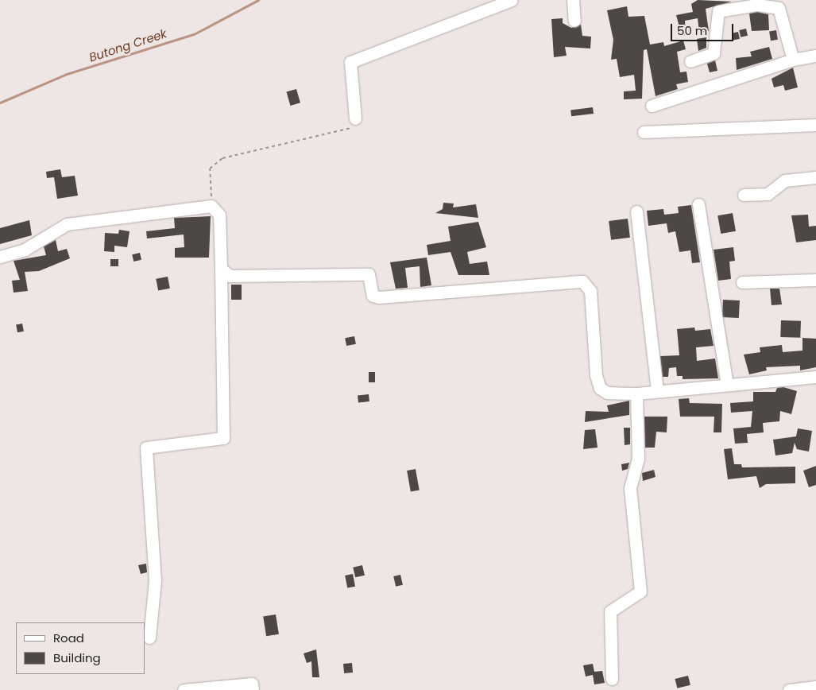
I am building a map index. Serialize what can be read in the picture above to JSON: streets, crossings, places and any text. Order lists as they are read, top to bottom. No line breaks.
{"water":["Butong Creek"],"legend":["Road","Building"],"scale_bar":"50 m"}
